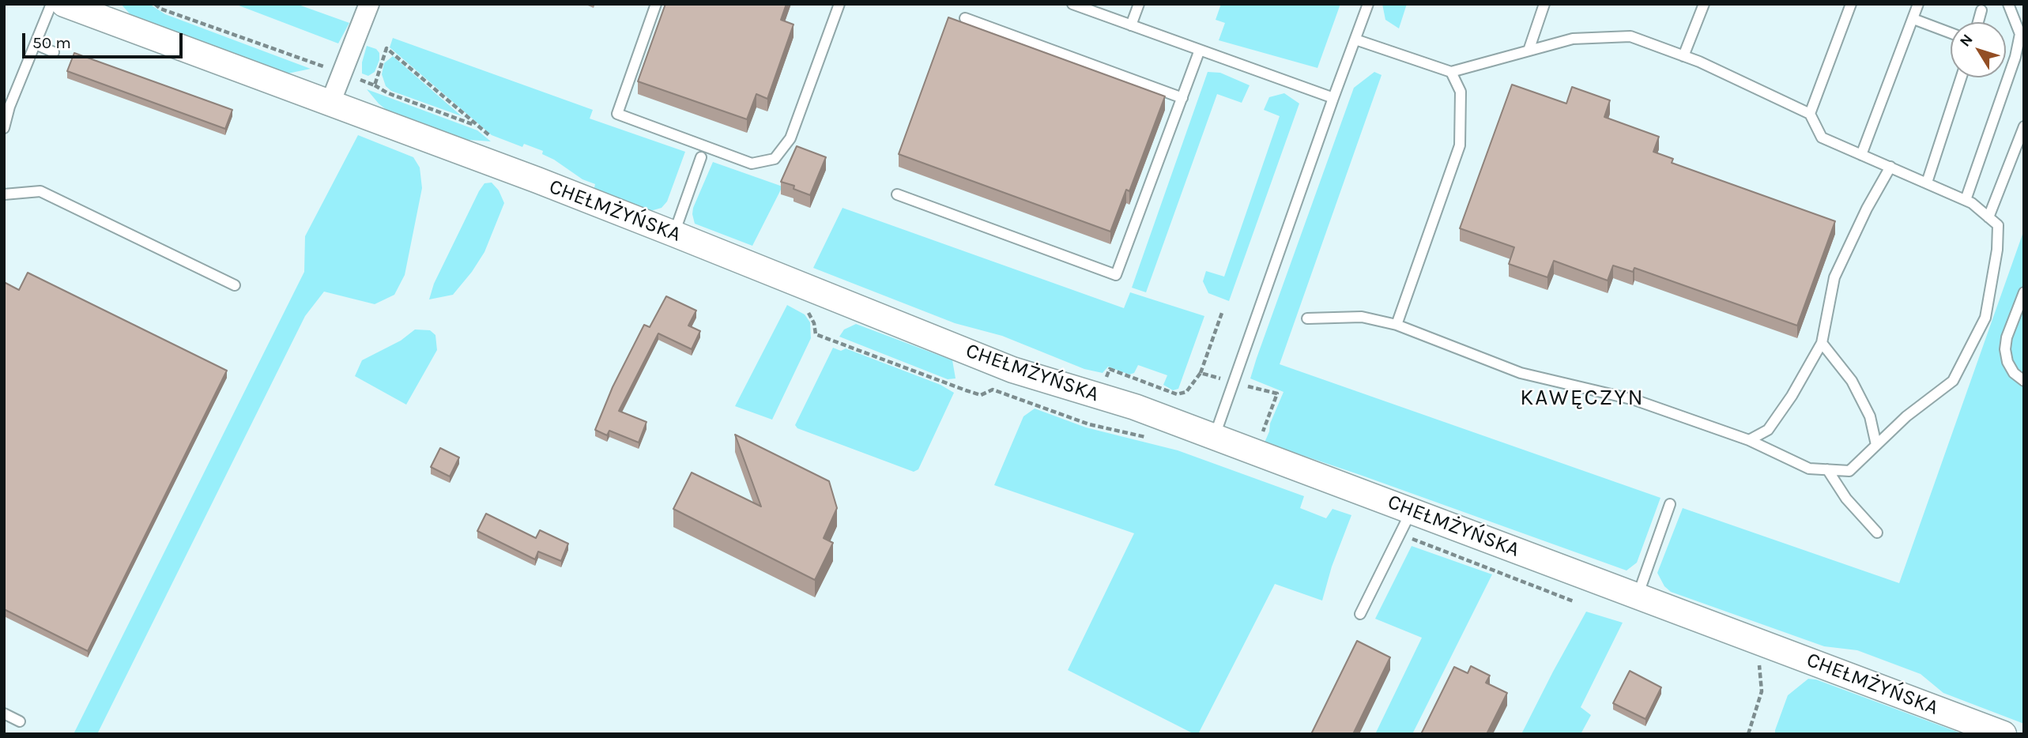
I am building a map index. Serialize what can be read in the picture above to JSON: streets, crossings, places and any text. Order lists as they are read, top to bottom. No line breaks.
{"streets":{"street":["CHEŁMŻYŃSKA"]},"districts":["KAWĘCZYN"],"scale_bar":"50 m","north":"top left"}
